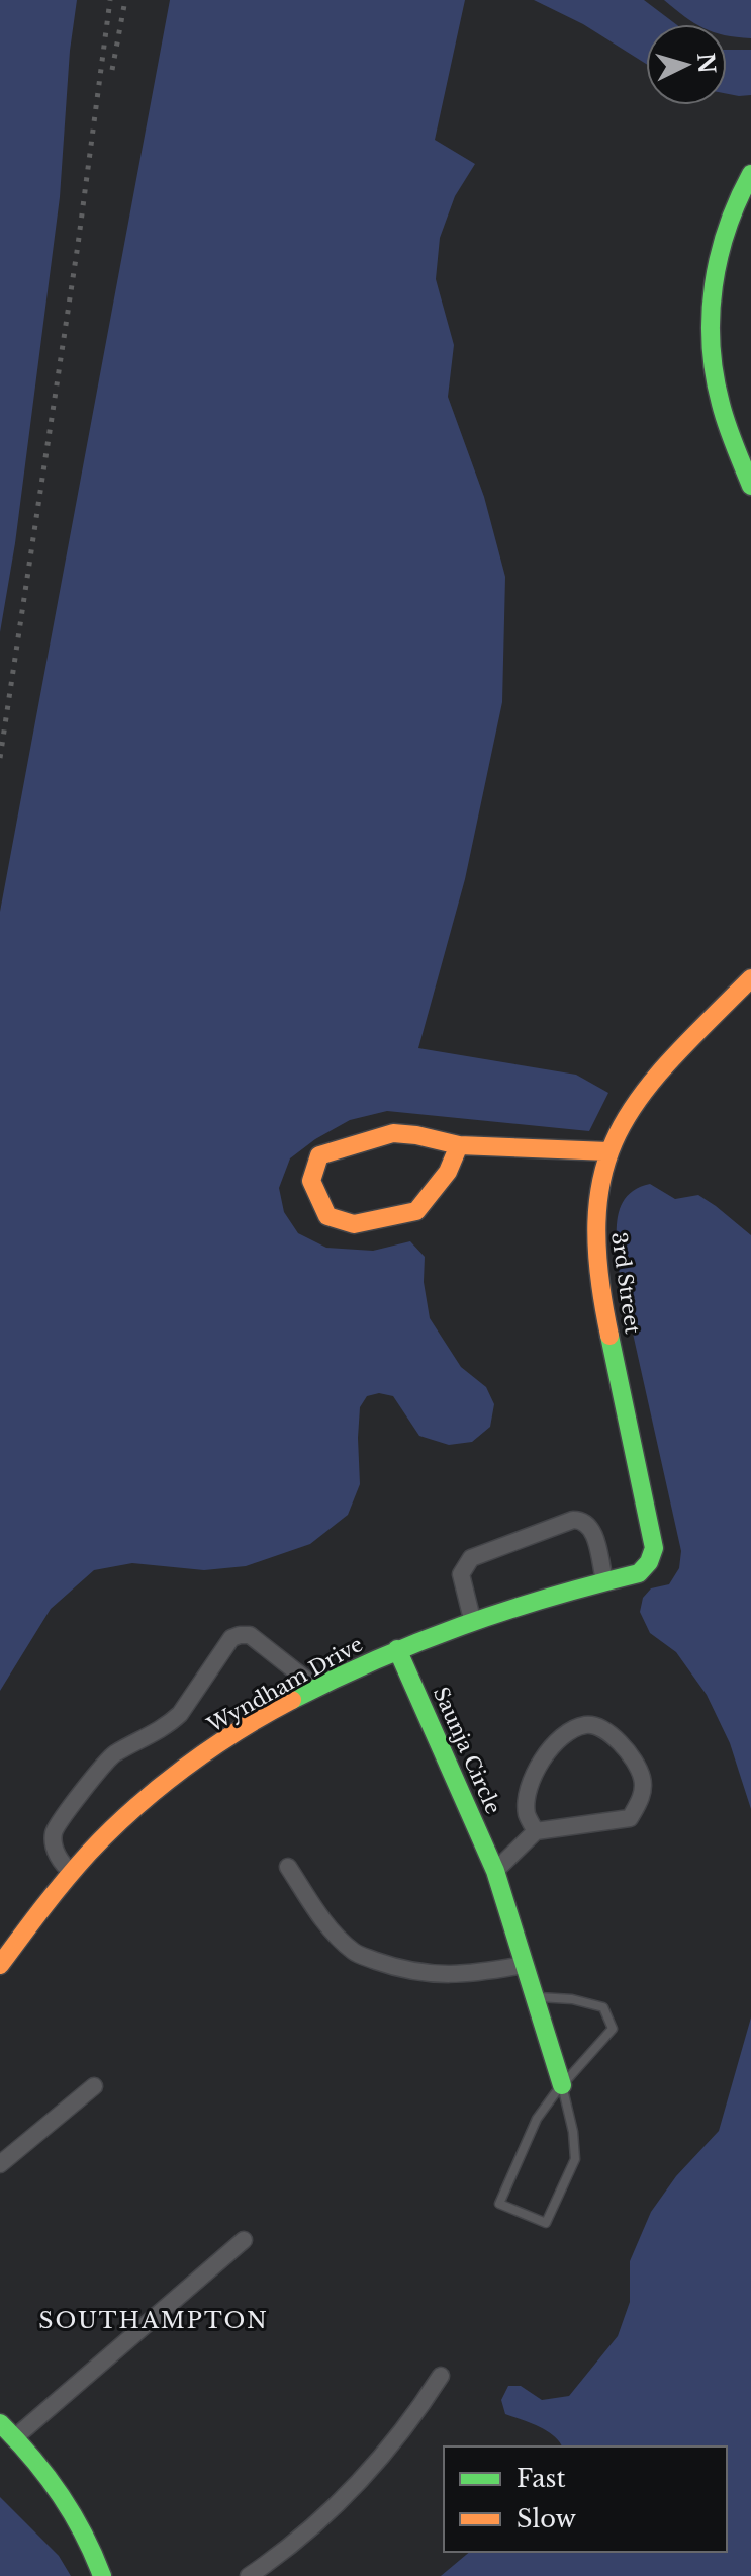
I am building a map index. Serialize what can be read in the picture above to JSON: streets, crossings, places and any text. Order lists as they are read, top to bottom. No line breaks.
{"streets":{"street":["3rd Street","Wyndham Drive","Saunja Circle"]},"crossings":[["3rd Street","Wyndham Drive"],["Wyndham Drive","Saunja Circle"]],"districts":["SOUTHAMPTON"],"legend":["Fast","Slow"],"north":"right"}
